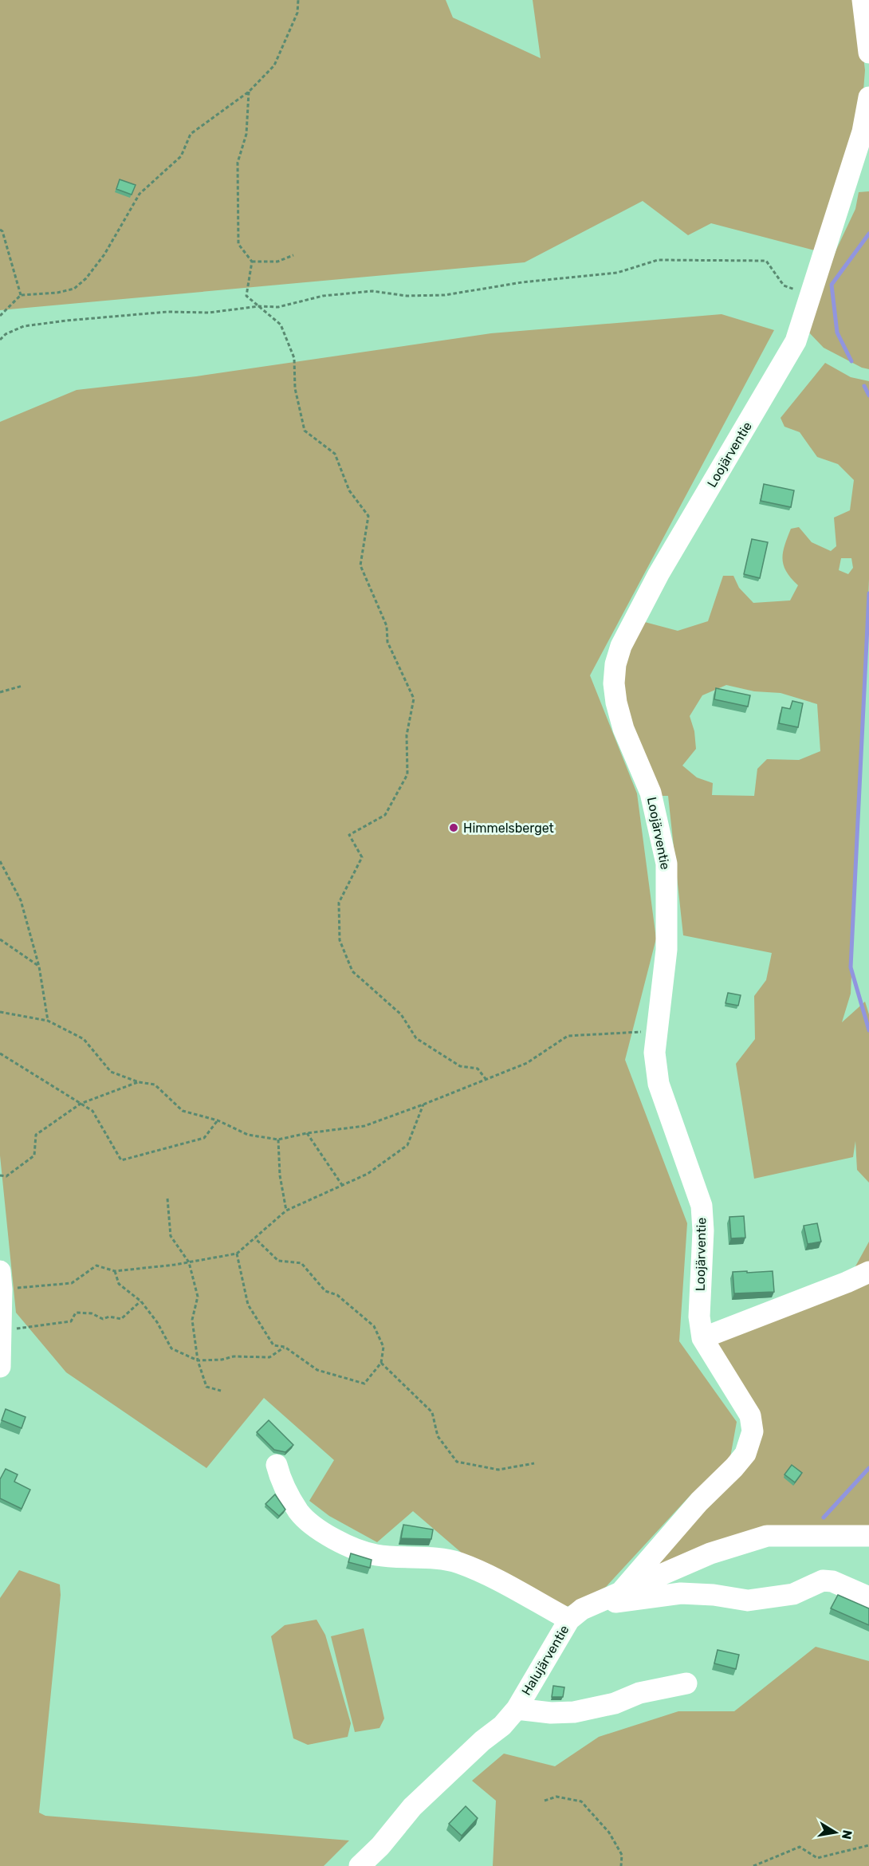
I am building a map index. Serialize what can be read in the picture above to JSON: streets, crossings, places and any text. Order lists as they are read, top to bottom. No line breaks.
{"streets":{"street":["Loojärventie","Halujärventie"]},"crossings":[["Loojärventie","Halujärventie"]],"places":["Himmelsberget"],"north":"right"}
